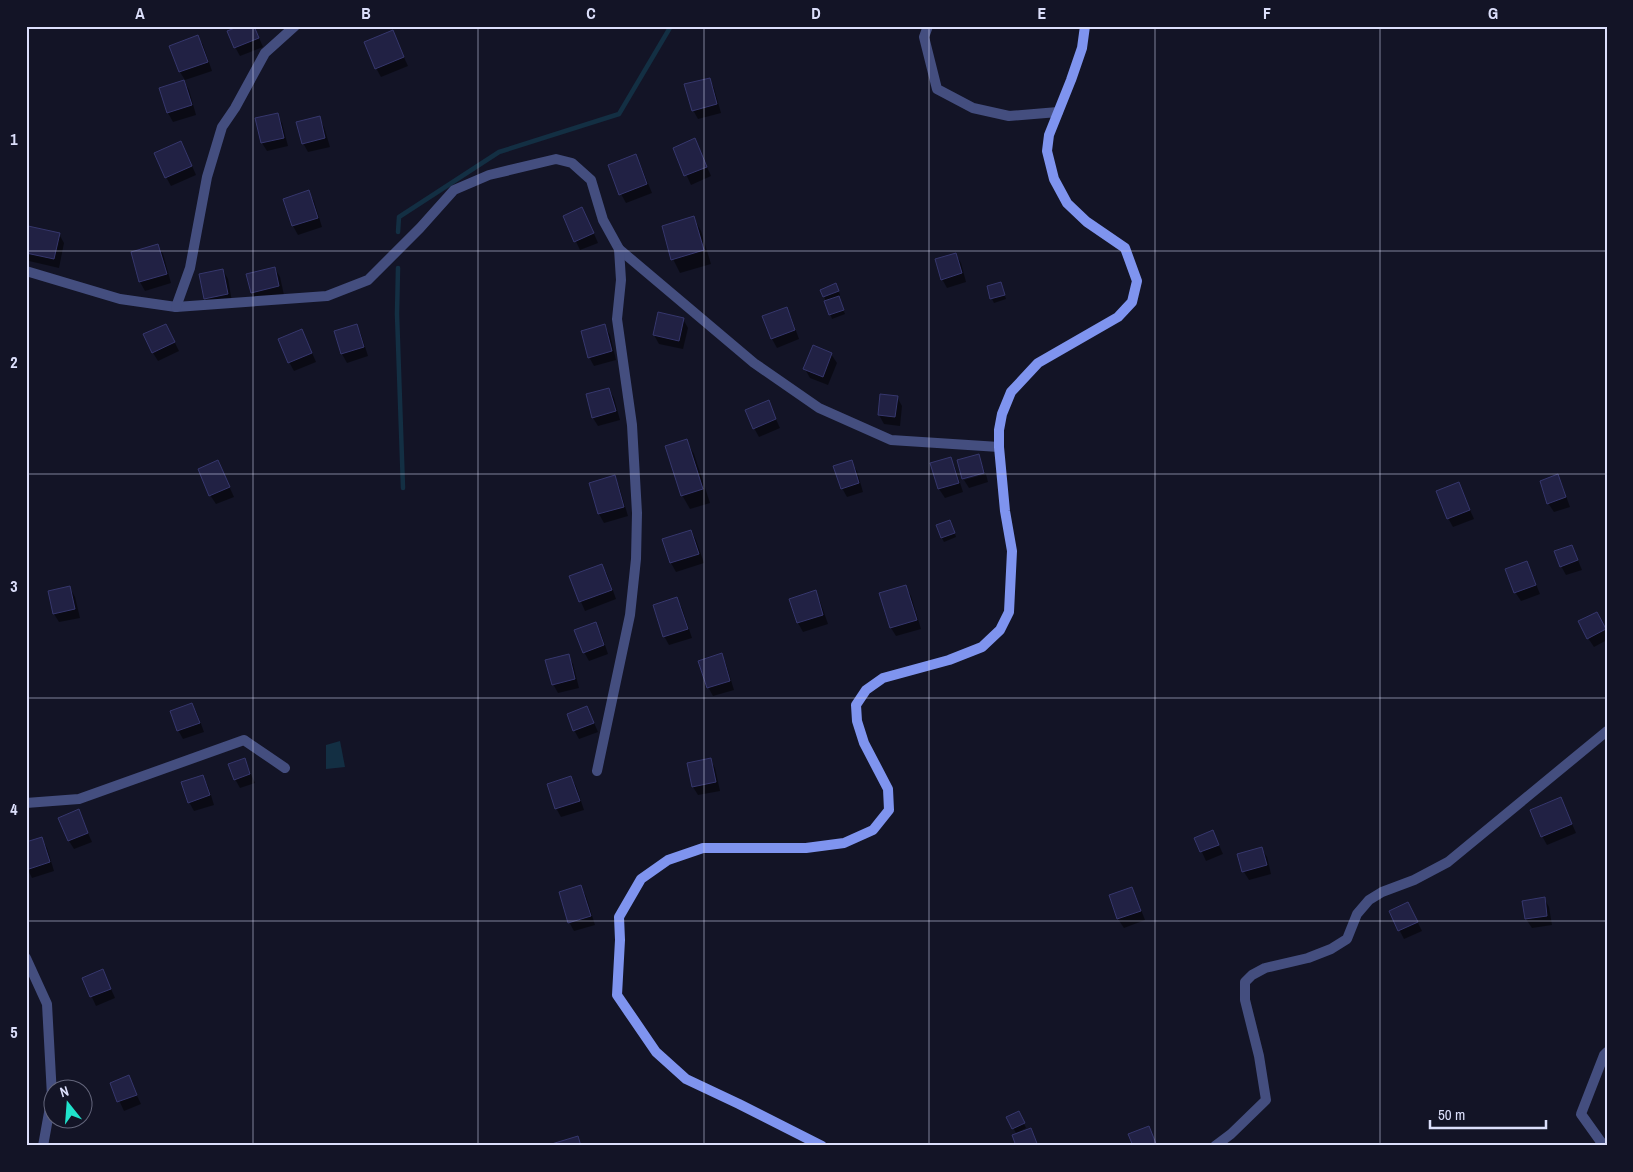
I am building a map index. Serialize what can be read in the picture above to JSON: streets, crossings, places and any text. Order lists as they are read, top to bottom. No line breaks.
{"scale_bar":"50 m","north":"top","grid":{"columns":["A","B","C","D","E","F","G"],"rows":["1","2","3","4","5"]}}
